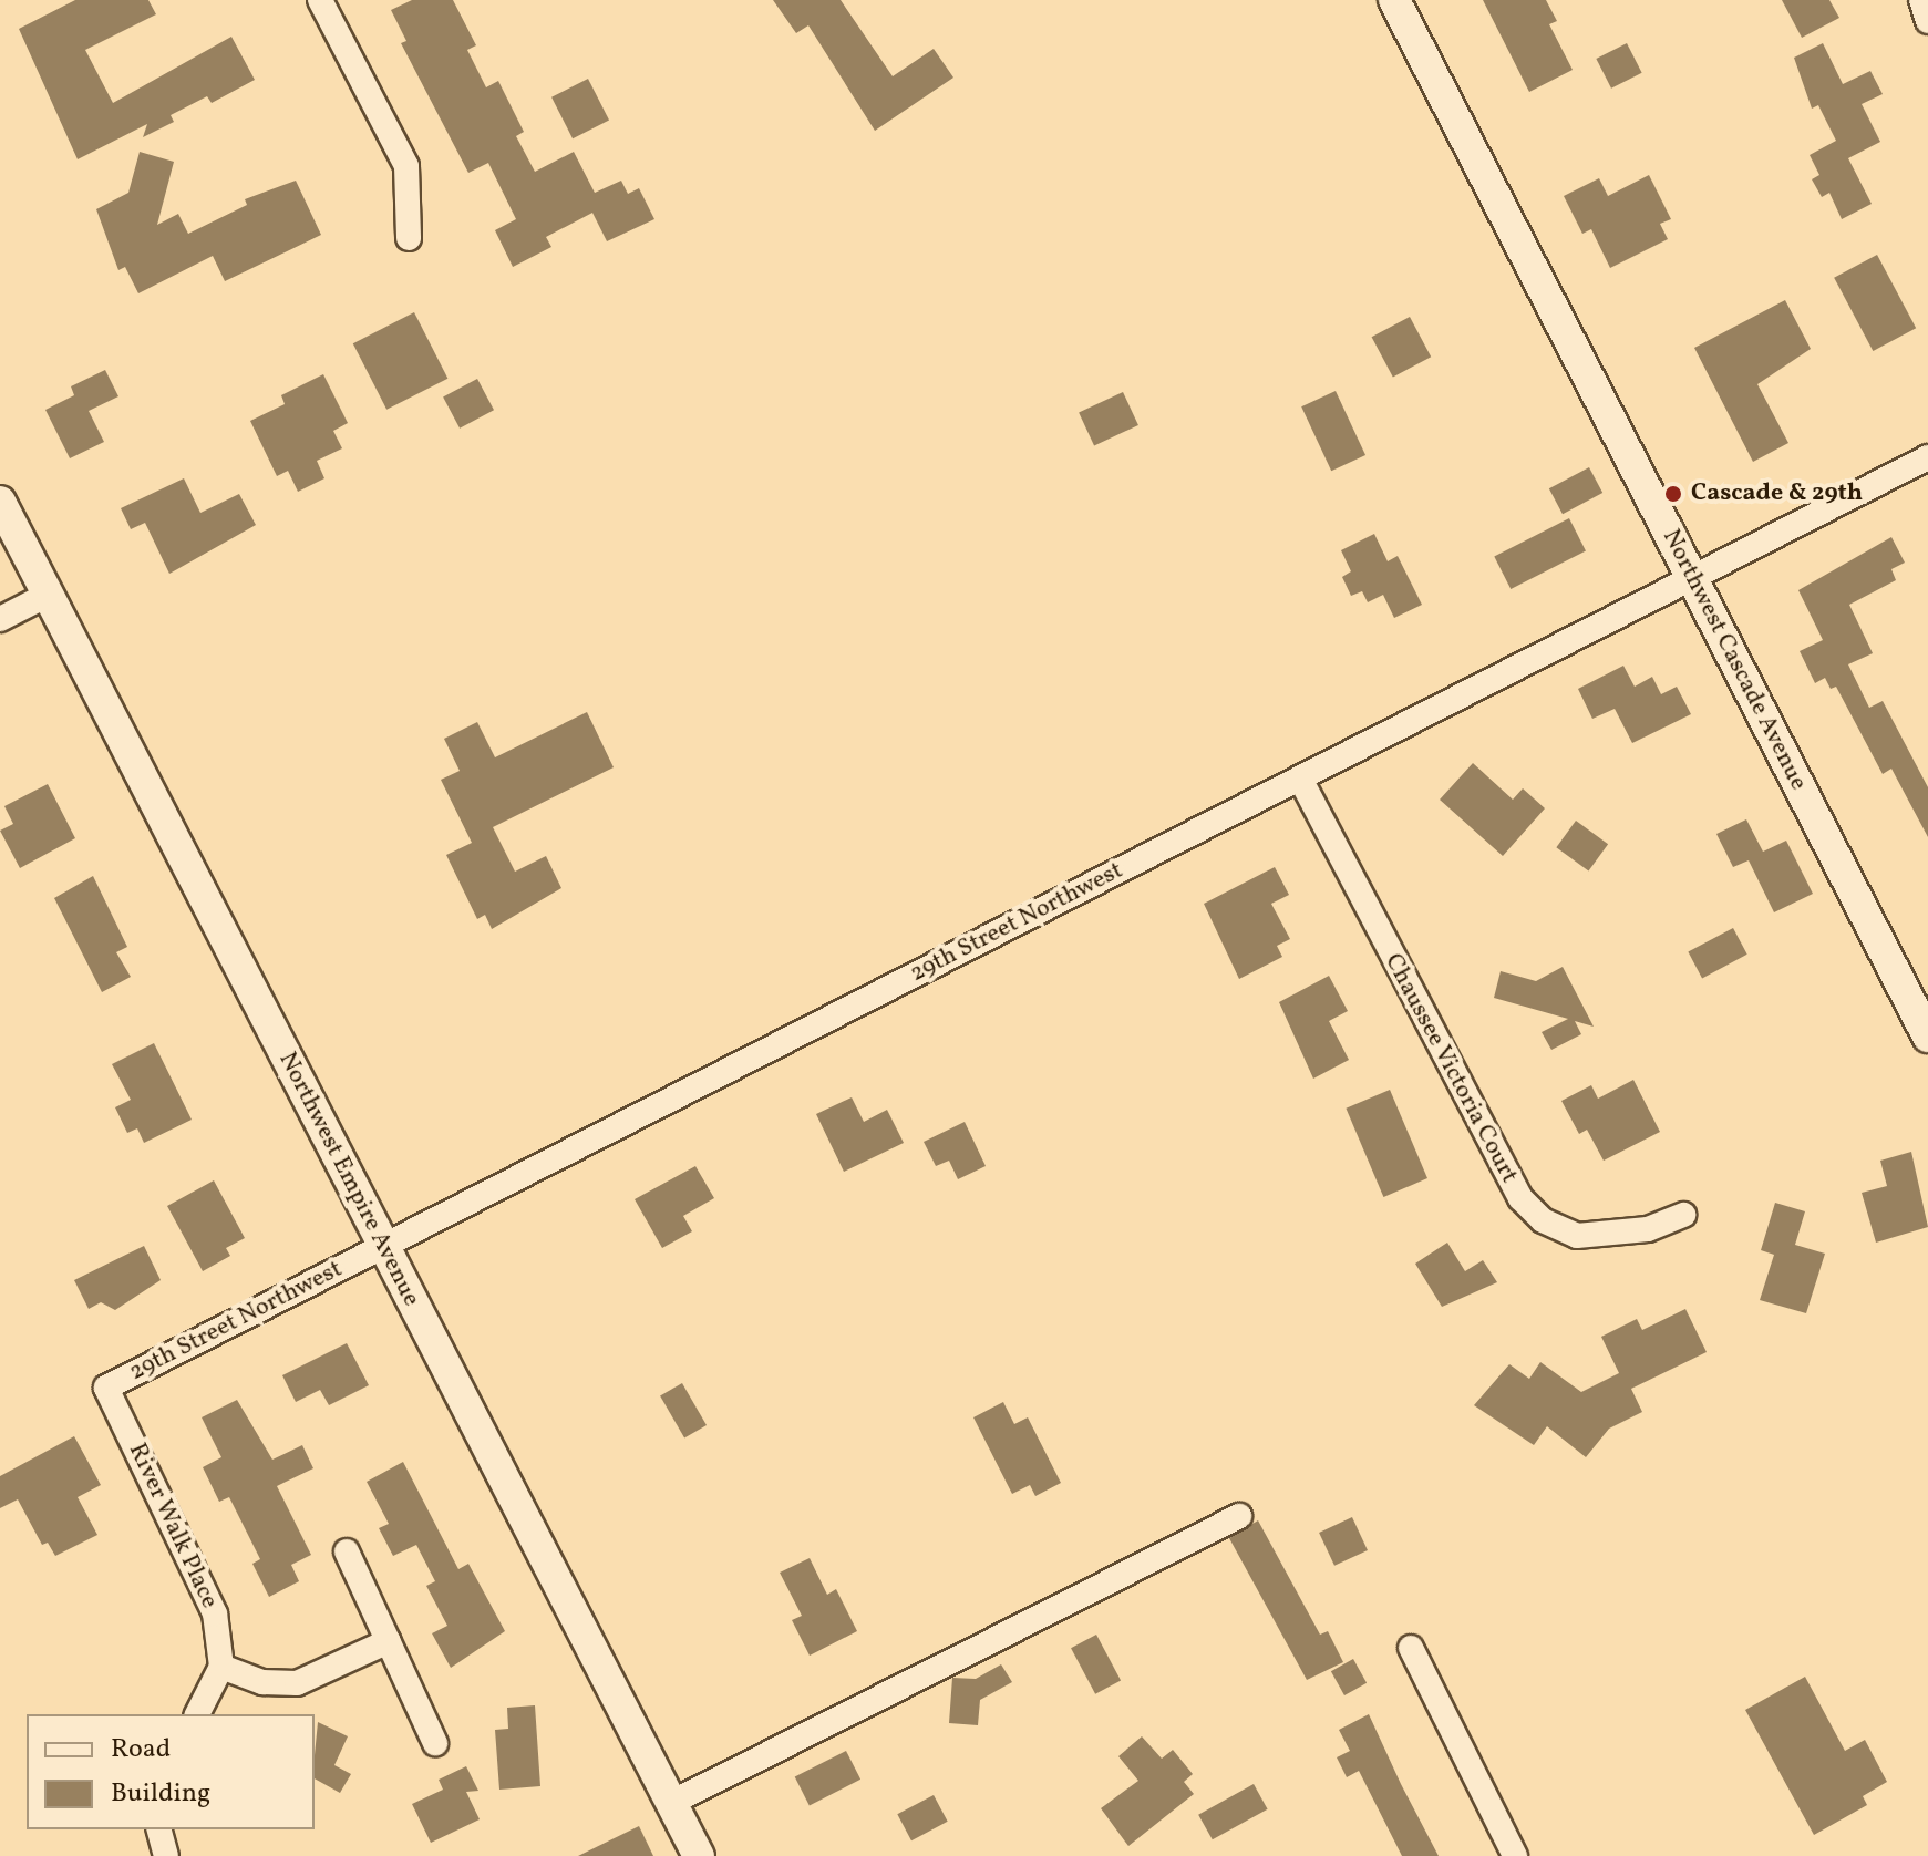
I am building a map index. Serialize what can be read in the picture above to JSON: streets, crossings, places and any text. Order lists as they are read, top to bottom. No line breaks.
{"streets":{"street":["Northwest Cascade Avenue","29th Street Northwest","Chaussee Victoria Court","Northwest Empire Avenue","River Walk Place"]},"crossings":[["Northwest Cascade Avenue","29th Street Northwest"],["29th Street Northwest","Chaussee Victoria Court"],["29th Street Northwest","Northwest Empire Avenue"],["29th Street Northwest","River Walk Place"]],"places":["Cascade & 29th"],"legend":["Road","Building"]}
